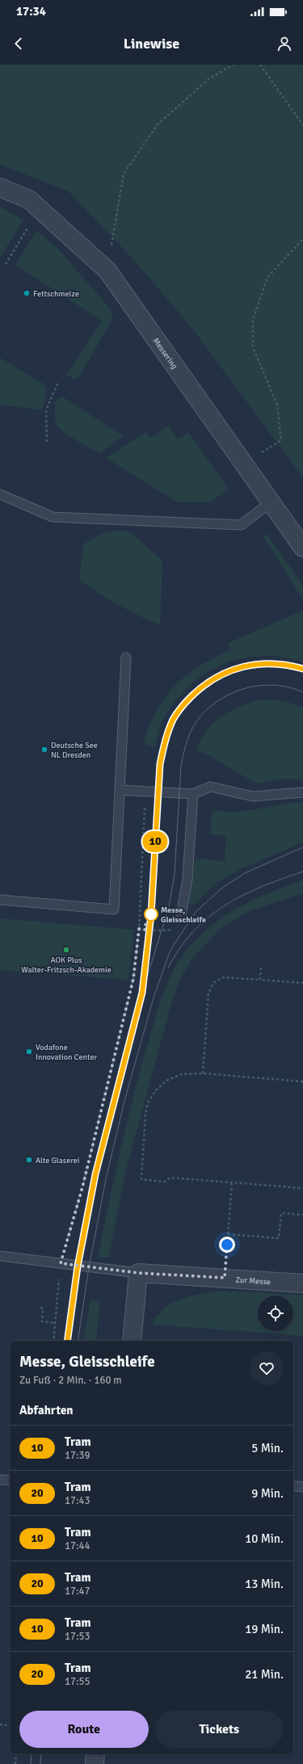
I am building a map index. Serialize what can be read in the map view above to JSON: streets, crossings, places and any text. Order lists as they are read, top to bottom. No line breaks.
{"streets":{"street":["Messering","Zur Messe"]},"places":["Fettschmelze","Deutsche See NL Dresden","Messe, Gleisschleife","AOK Plus Walter-Fritzsch-Akademie","Vodafone Innovation Center","Alte Glaserei"],"lines":["tram line 10"],"page":{"status":"17:34","header":"Linewise","on_map":"10","heading":[["Messe, Gleisschleife","Zu Fuß · 2 Min. · 160 m"],"Abfahrten"],"list":[{"mark":"10","name":"Tram","note":"17:39","value":"5 Min."},{"mark":"20","name":"Tram","note":"17:43","value":"9 Min."},{"mark":"10","name":"Tram","note":"17:44","value":"10 Min."},{"mark":"20","name":"Tram","note":"17:47","value":"13 Min."},{"mark":"10","name":"Tram","note":"17:53","value":"19 Min."},{"mark":"20","name":"Tram","note":"17:55","value":"21 Min."}],"buttons":["Route","Tickets"]}}
